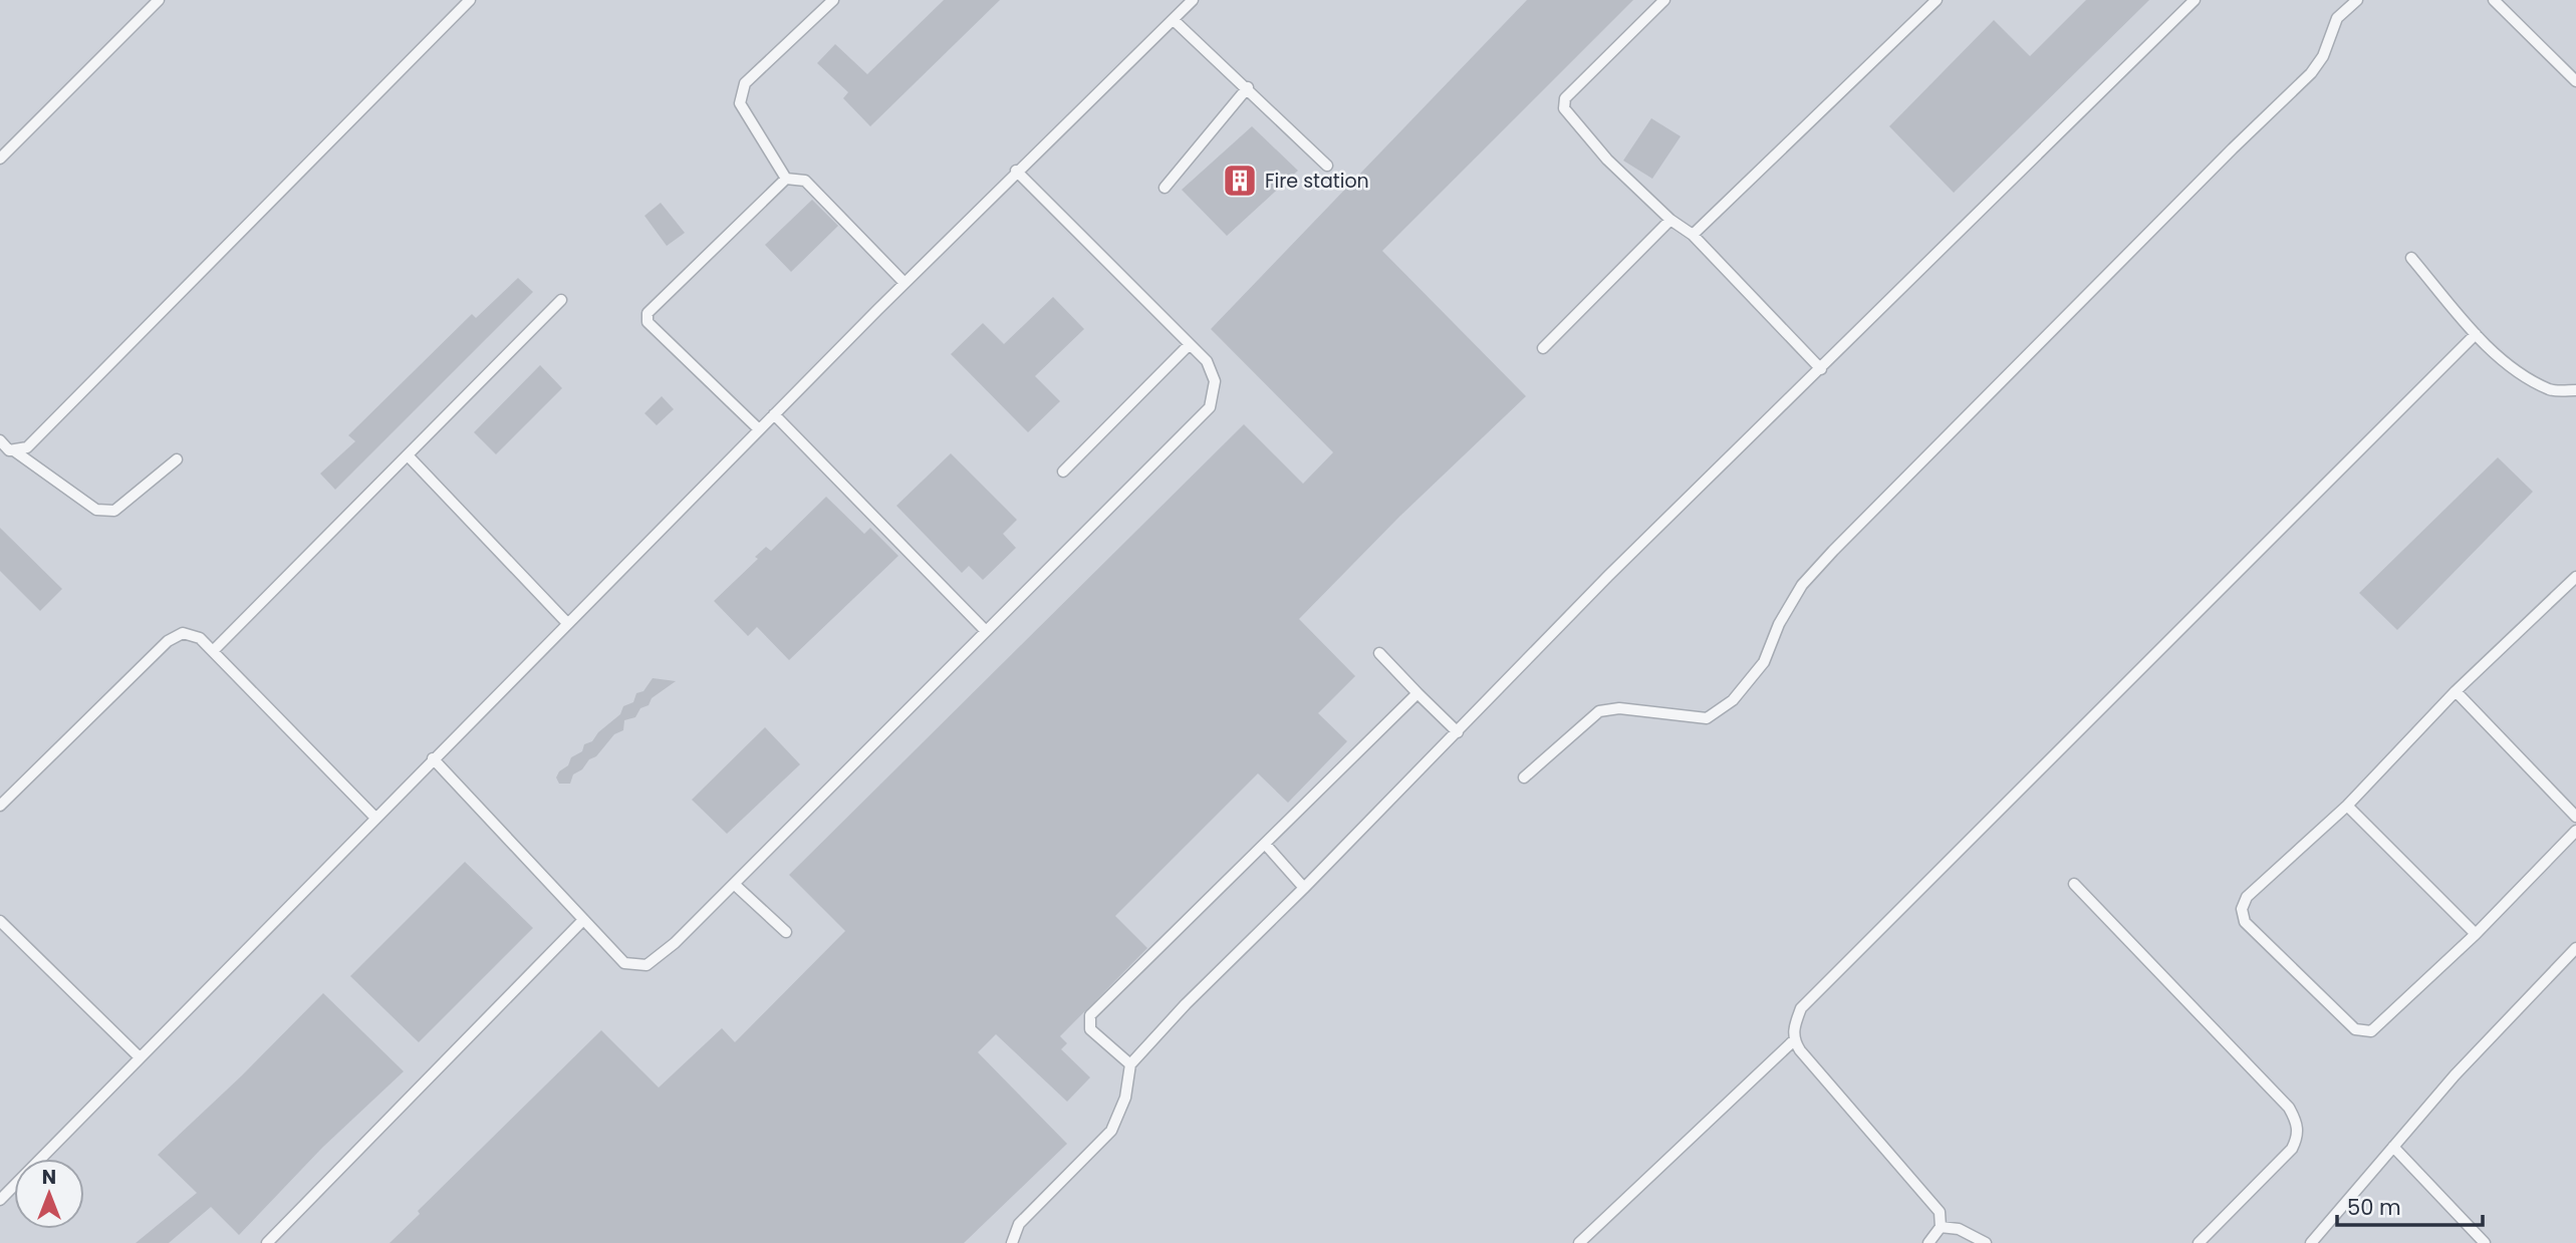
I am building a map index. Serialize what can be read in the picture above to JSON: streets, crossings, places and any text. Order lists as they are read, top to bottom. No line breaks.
{"places":{"building":["Fire station"]},"scale_bar":"50 m","north":"top"}
